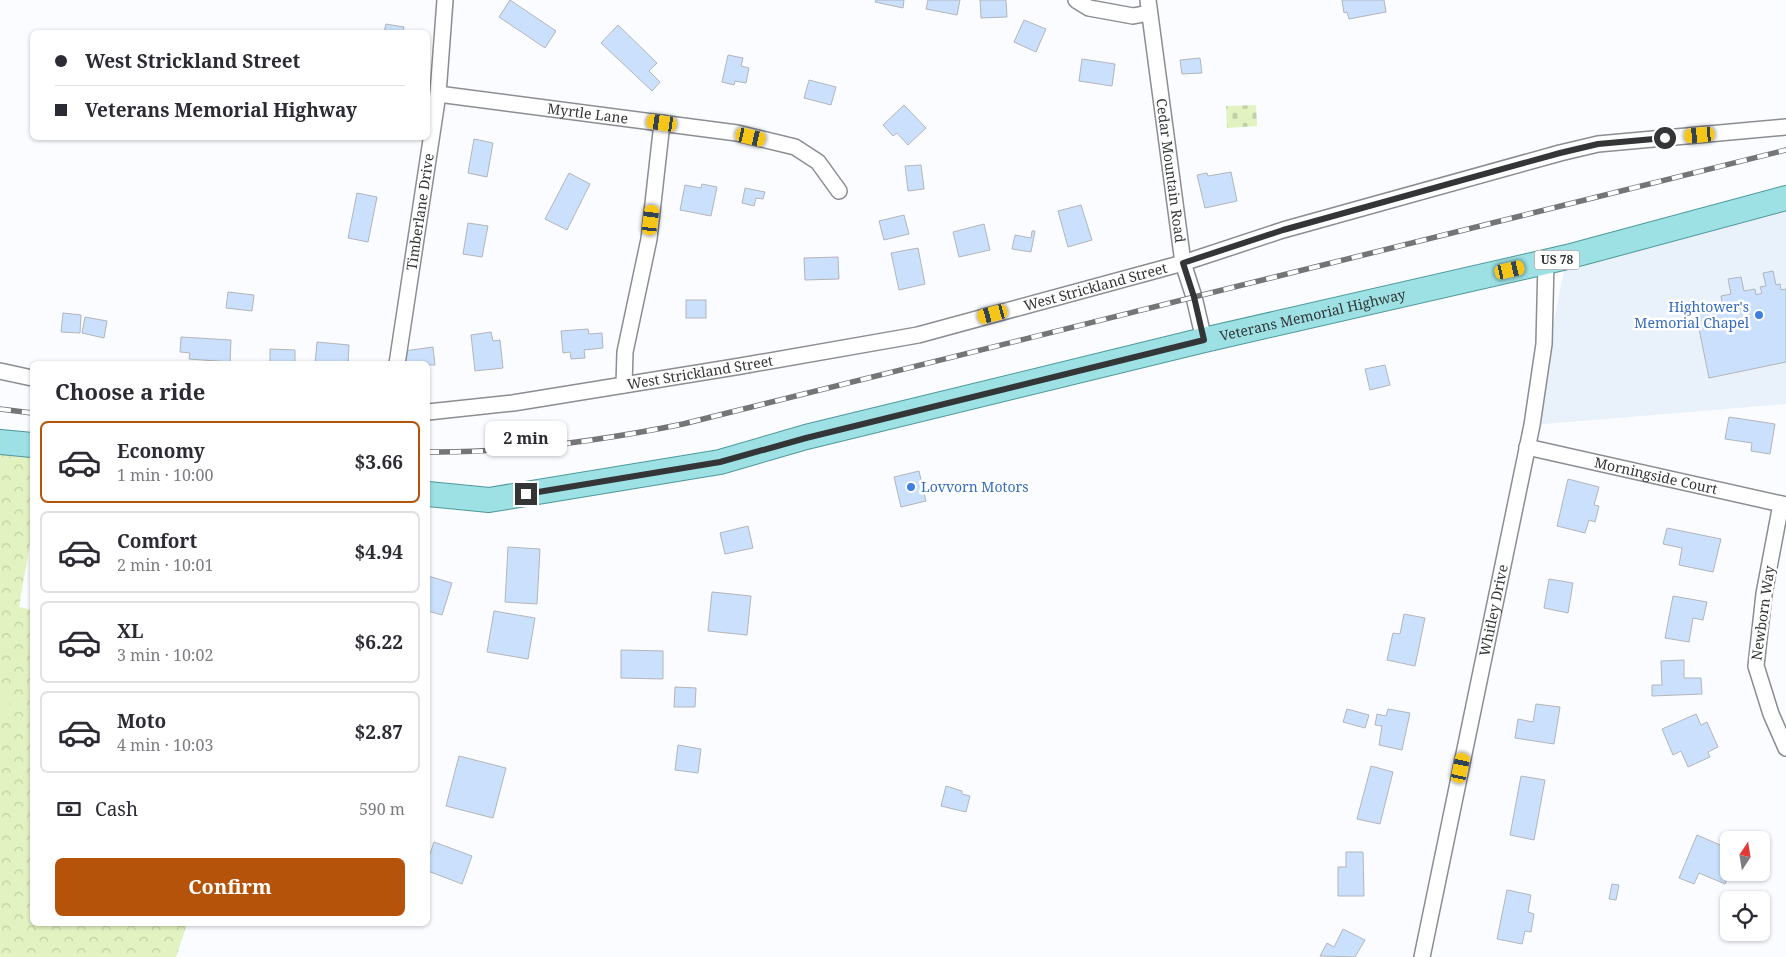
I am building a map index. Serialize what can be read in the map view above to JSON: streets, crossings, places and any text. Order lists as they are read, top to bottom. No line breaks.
{"streets":{"main road":["US 78","Veterans Memorial Highway"],"street":["Myrtle Lane","Cedar Mountain Road","Timberlane Drive","West Strickland Street","Morningside Court","Whitley Drive","Newborn Way"]},"crossings":[["Myrtle Lane","Timberlane Drive"],["Cedar Mountain Road","West Strickland Street"],["Cedar Mountain Road","Veterans Memorial Highway"],["Veterans Memorial Highway","Whitley Drive"],["Morningside Court","Whitley Drive"],["Morningside Court","Newborn Way"]],"places":["Hightower's Memorial Chapel","Lovvorn Motors"],"north":"top","page":{"banner":["West Strickland Street","Veterans Memorial Highway"],"heading":"Choose a ride","bubble":"2 min","list":[{"name":"Economy","note":"1 min · 10:00","value":"$3.66"},{"name":"Comfort","note":"2 min · 10:01","value":"$4.94"},{"name":"XL","note":"3 min · 10:02","value":"$6.22"},{"name":"Moto","note":"4 min · 10:03","value":"$2.87"}],"pay":["Cash","590 m"],"buttons":"Confirm"}}
